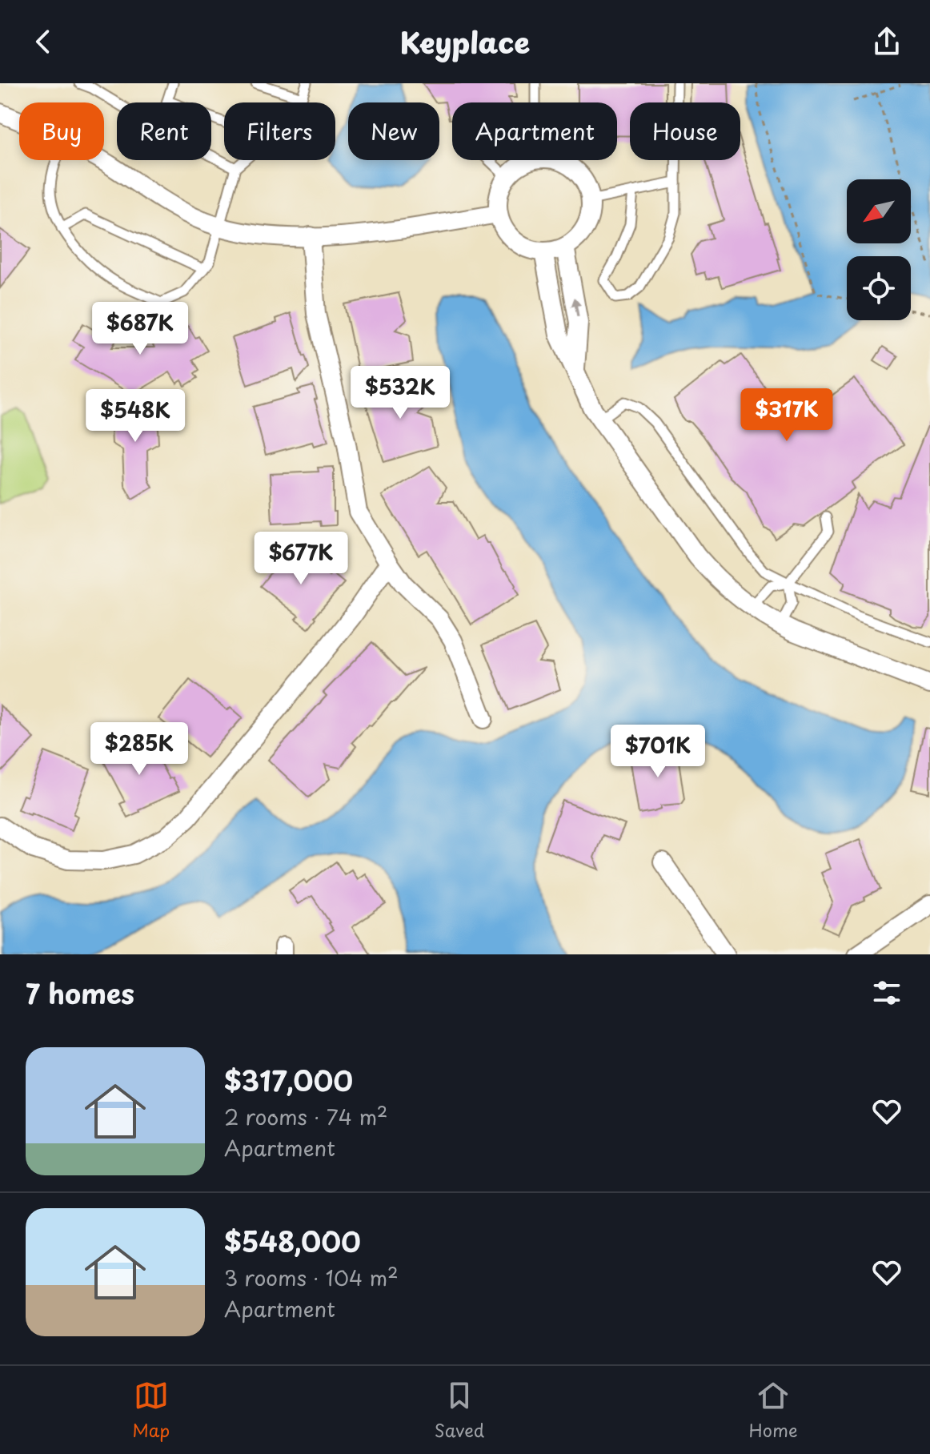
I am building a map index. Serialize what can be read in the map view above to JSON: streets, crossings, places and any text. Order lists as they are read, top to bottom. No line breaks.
{"north":"bottom left","page":{"header":"Keyplace","chip":["Buy","Rent","Filters","New","Apartment","House"],"price":["$687K","$532K","$317K","$548K","$677K","$285K","$701K"],"heading":"7 homes","list":[{"name":"$317,000","note":"2 rooms · 74 m² · Apartment"},{"name":"$548,000","note":"3 rooms · 104 m² · Apartment"}],"tabs":["Map","Saved","Home"]}}
